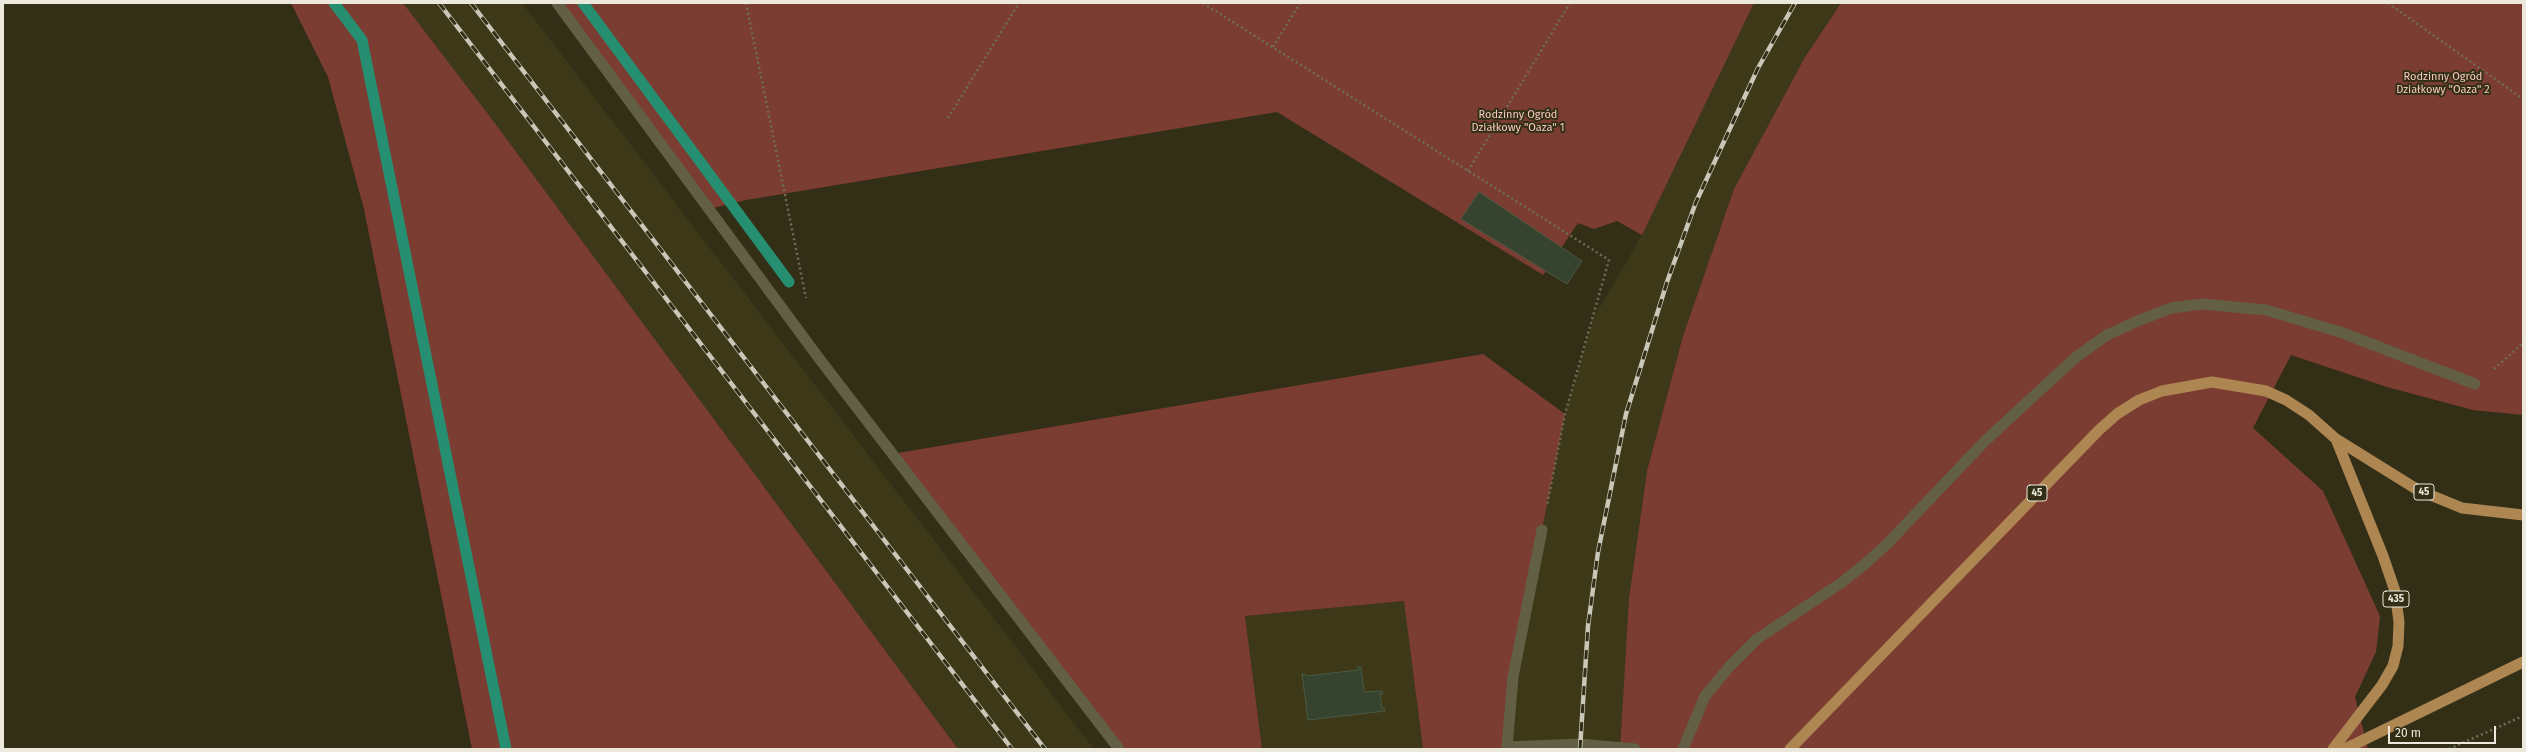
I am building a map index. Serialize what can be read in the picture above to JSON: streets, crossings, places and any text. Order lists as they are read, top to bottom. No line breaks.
{"streets":{"main road":["45","435"]},"crossings":[["45","435"]],"parks":["Rodzinny Ogród Działkowy \"Oaza\" 2","Rodzinny Ogród Działkowy \"Oaza\" 1"],"scale_bar":"20 m"}
